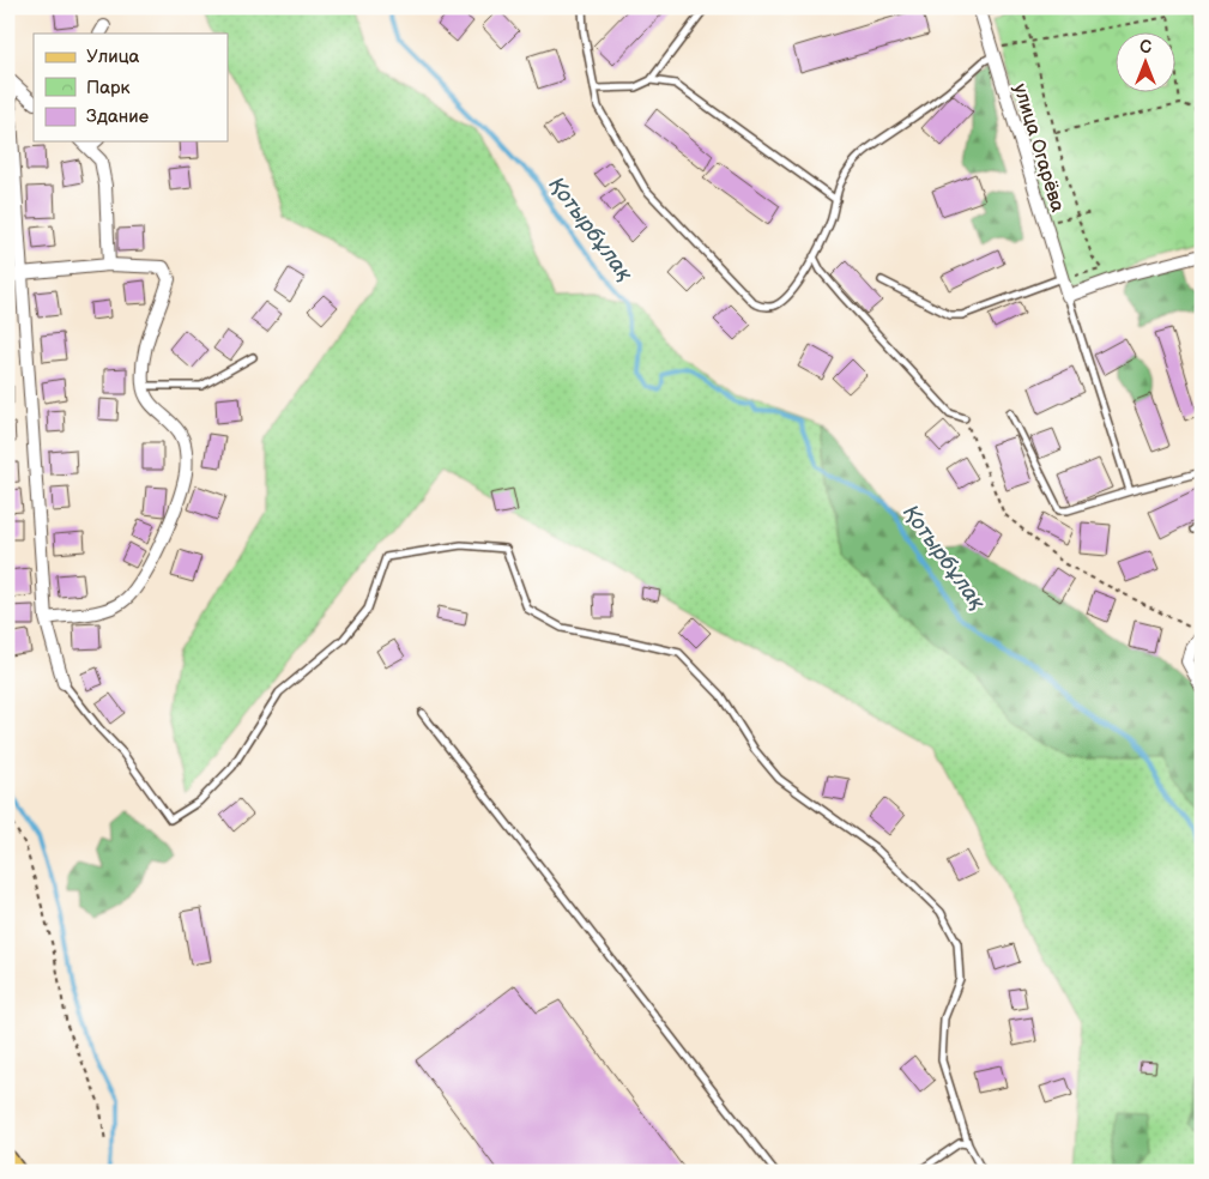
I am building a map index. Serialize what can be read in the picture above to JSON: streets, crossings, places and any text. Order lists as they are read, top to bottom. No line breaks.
{"streets":{"street":["улица Огарёва"]},"water":["Қотырбұлақ"],"legend":["Улица","Парк","Здание"],"north":"top"}
